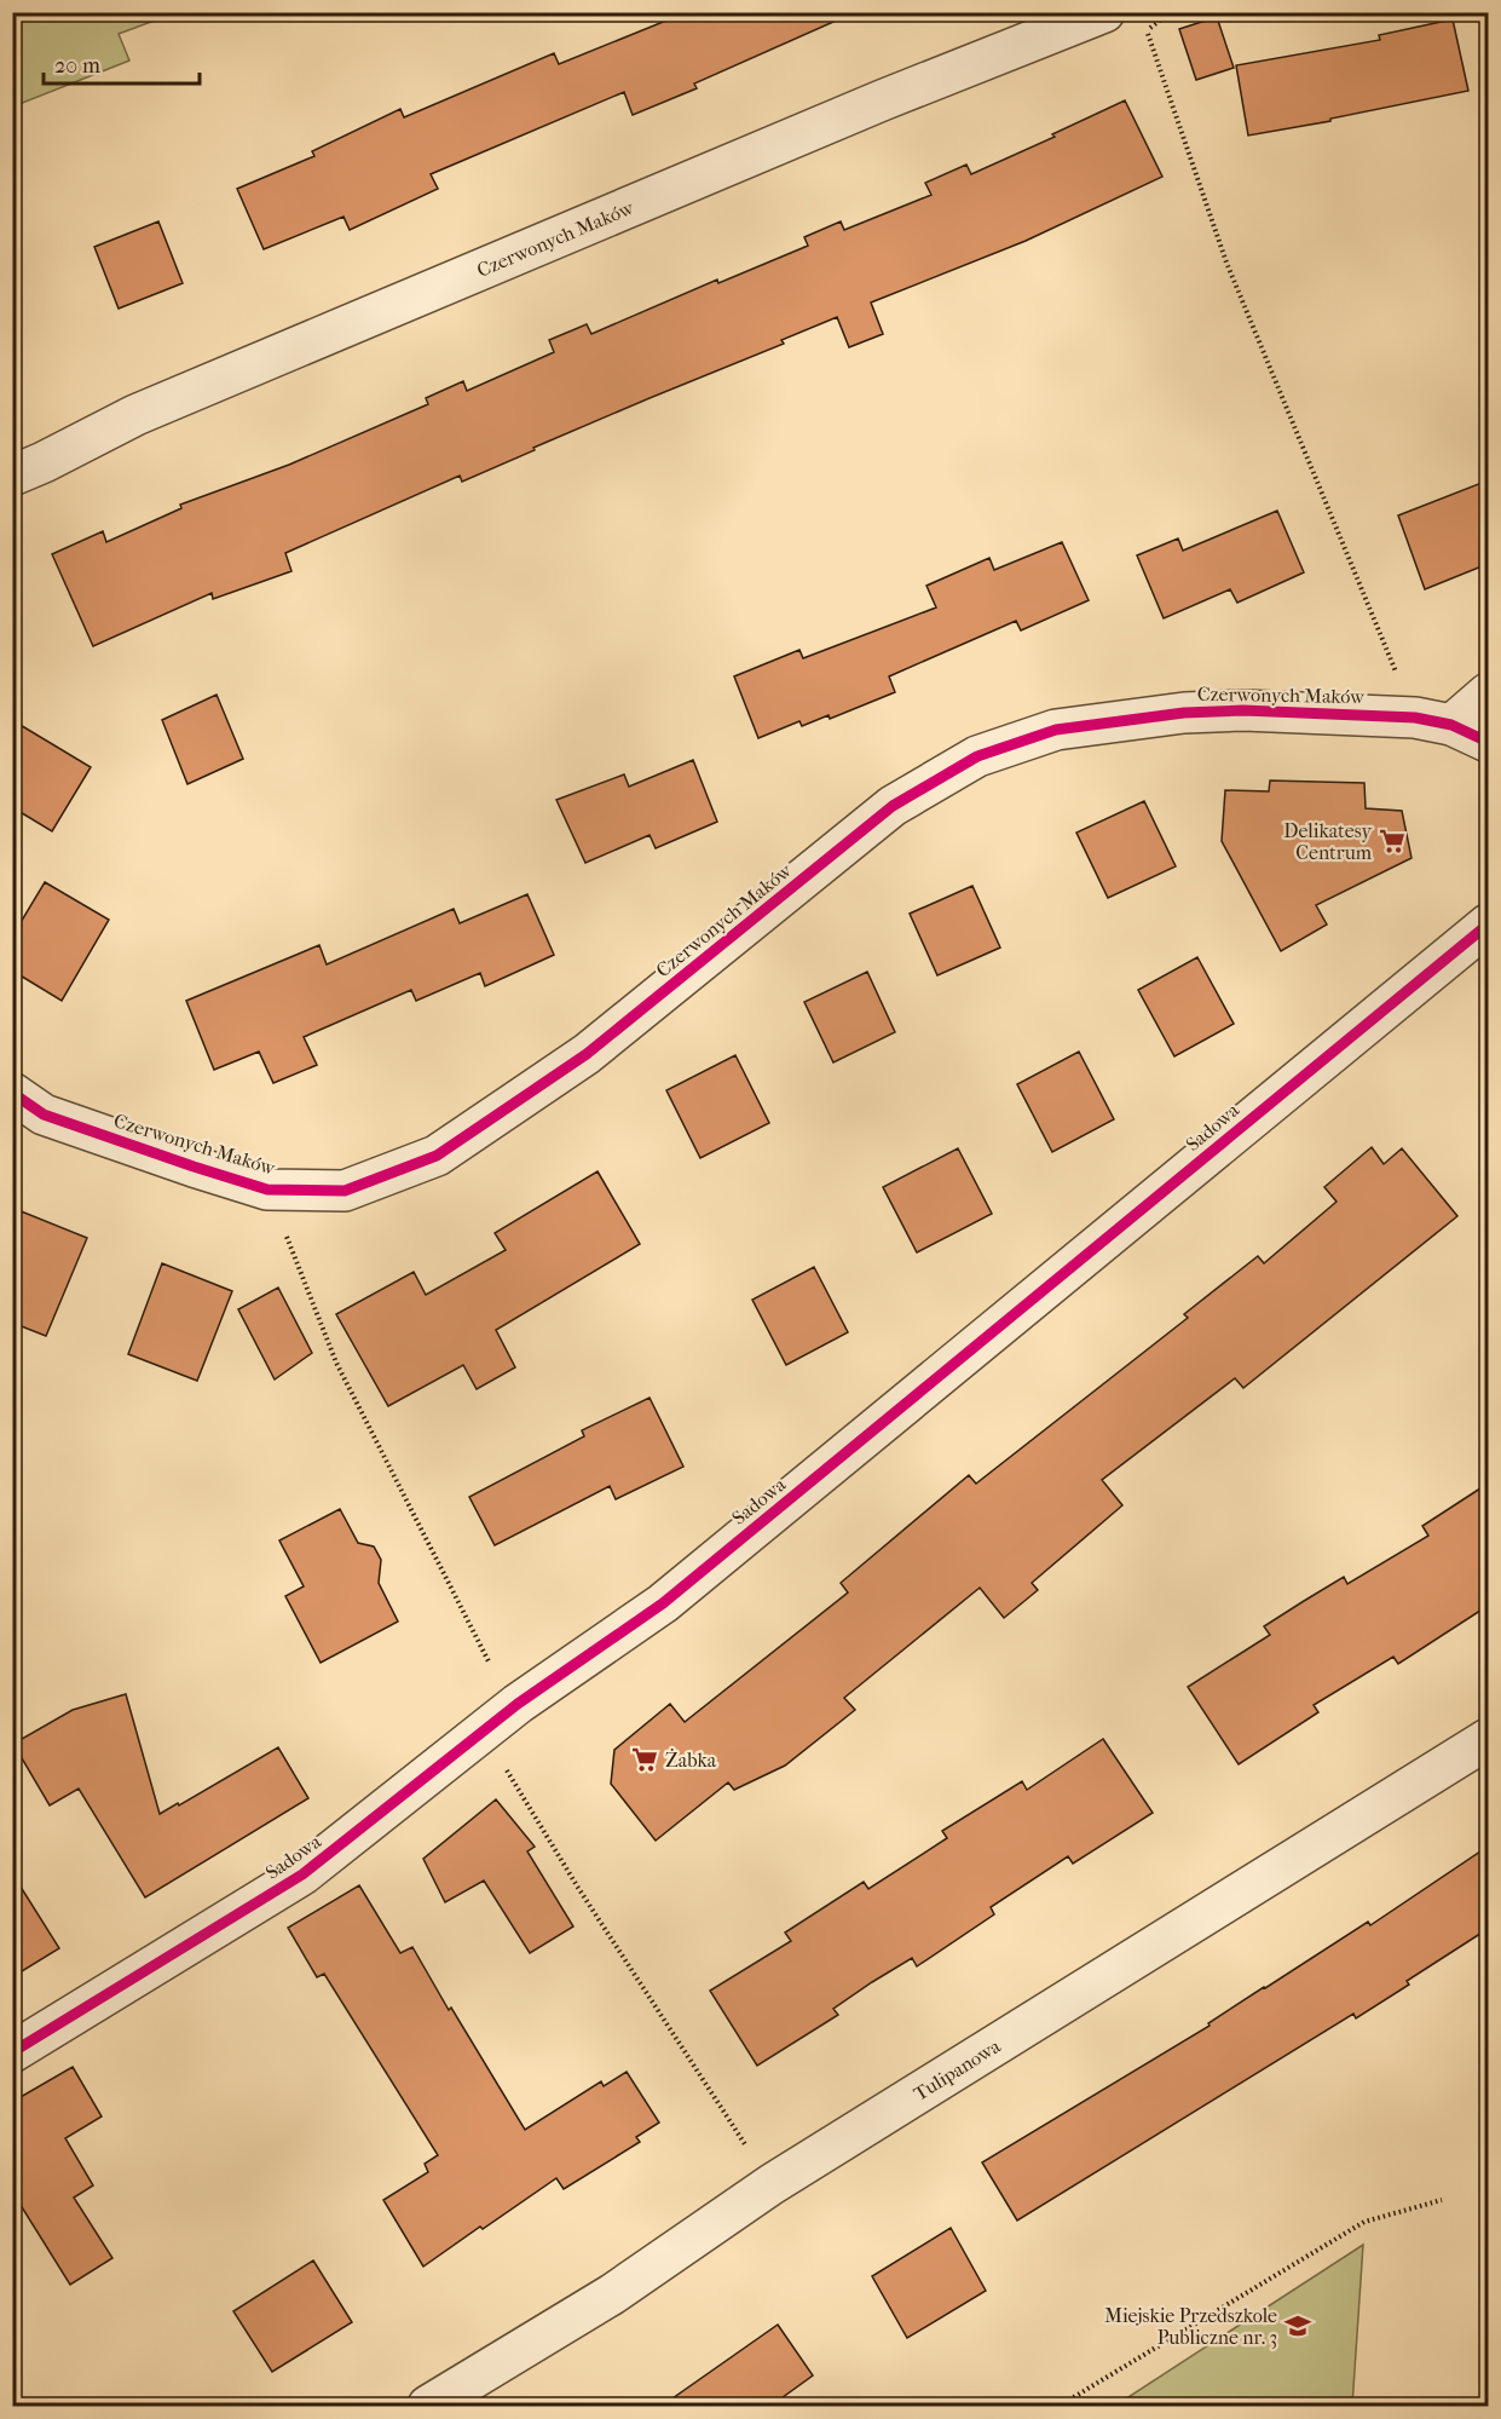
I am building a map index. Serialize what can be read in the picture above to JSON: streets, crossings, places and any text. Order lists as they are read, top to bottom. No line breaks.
{"streets":{"street":["Czerwonych Maków","Sadowa","Tulipanowa"]},"places":{"supermarket":["Delikatesy Centrum","Żabka"],"school or university":["Miejskie Przedszkole Publiczne nr. 3"]},"scale_bar":"20 m"}
